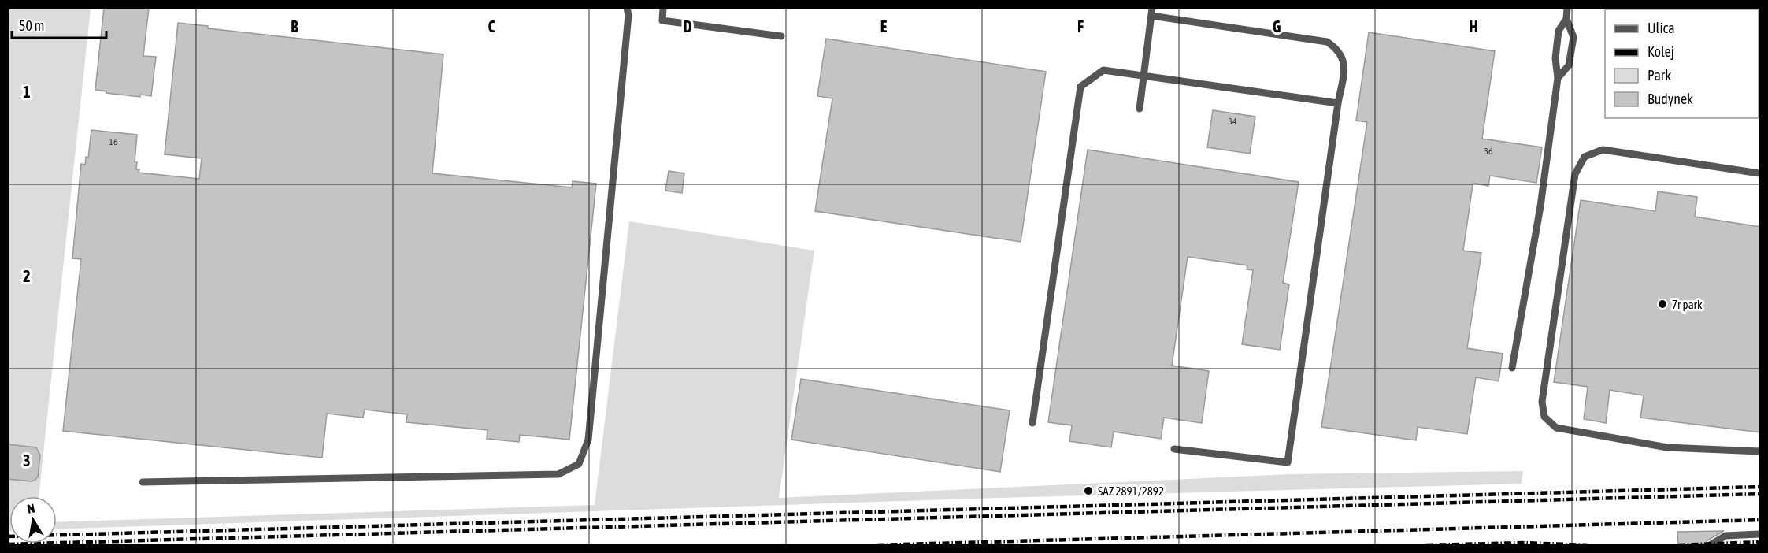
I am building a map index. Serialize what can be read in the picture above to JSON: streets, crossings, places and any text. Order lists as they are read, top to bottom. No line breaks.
{"places":["7r park","SAZ 2891/2892"],"house_numbers":["34","16","36"],"legend":["Ulica","Kolej","Park","Budynek"],"scale_bar":"50 m","north":"top","grid":{"columns":["B","C","D","E","F","G","H"],"rows":["1","2","3"]}}
